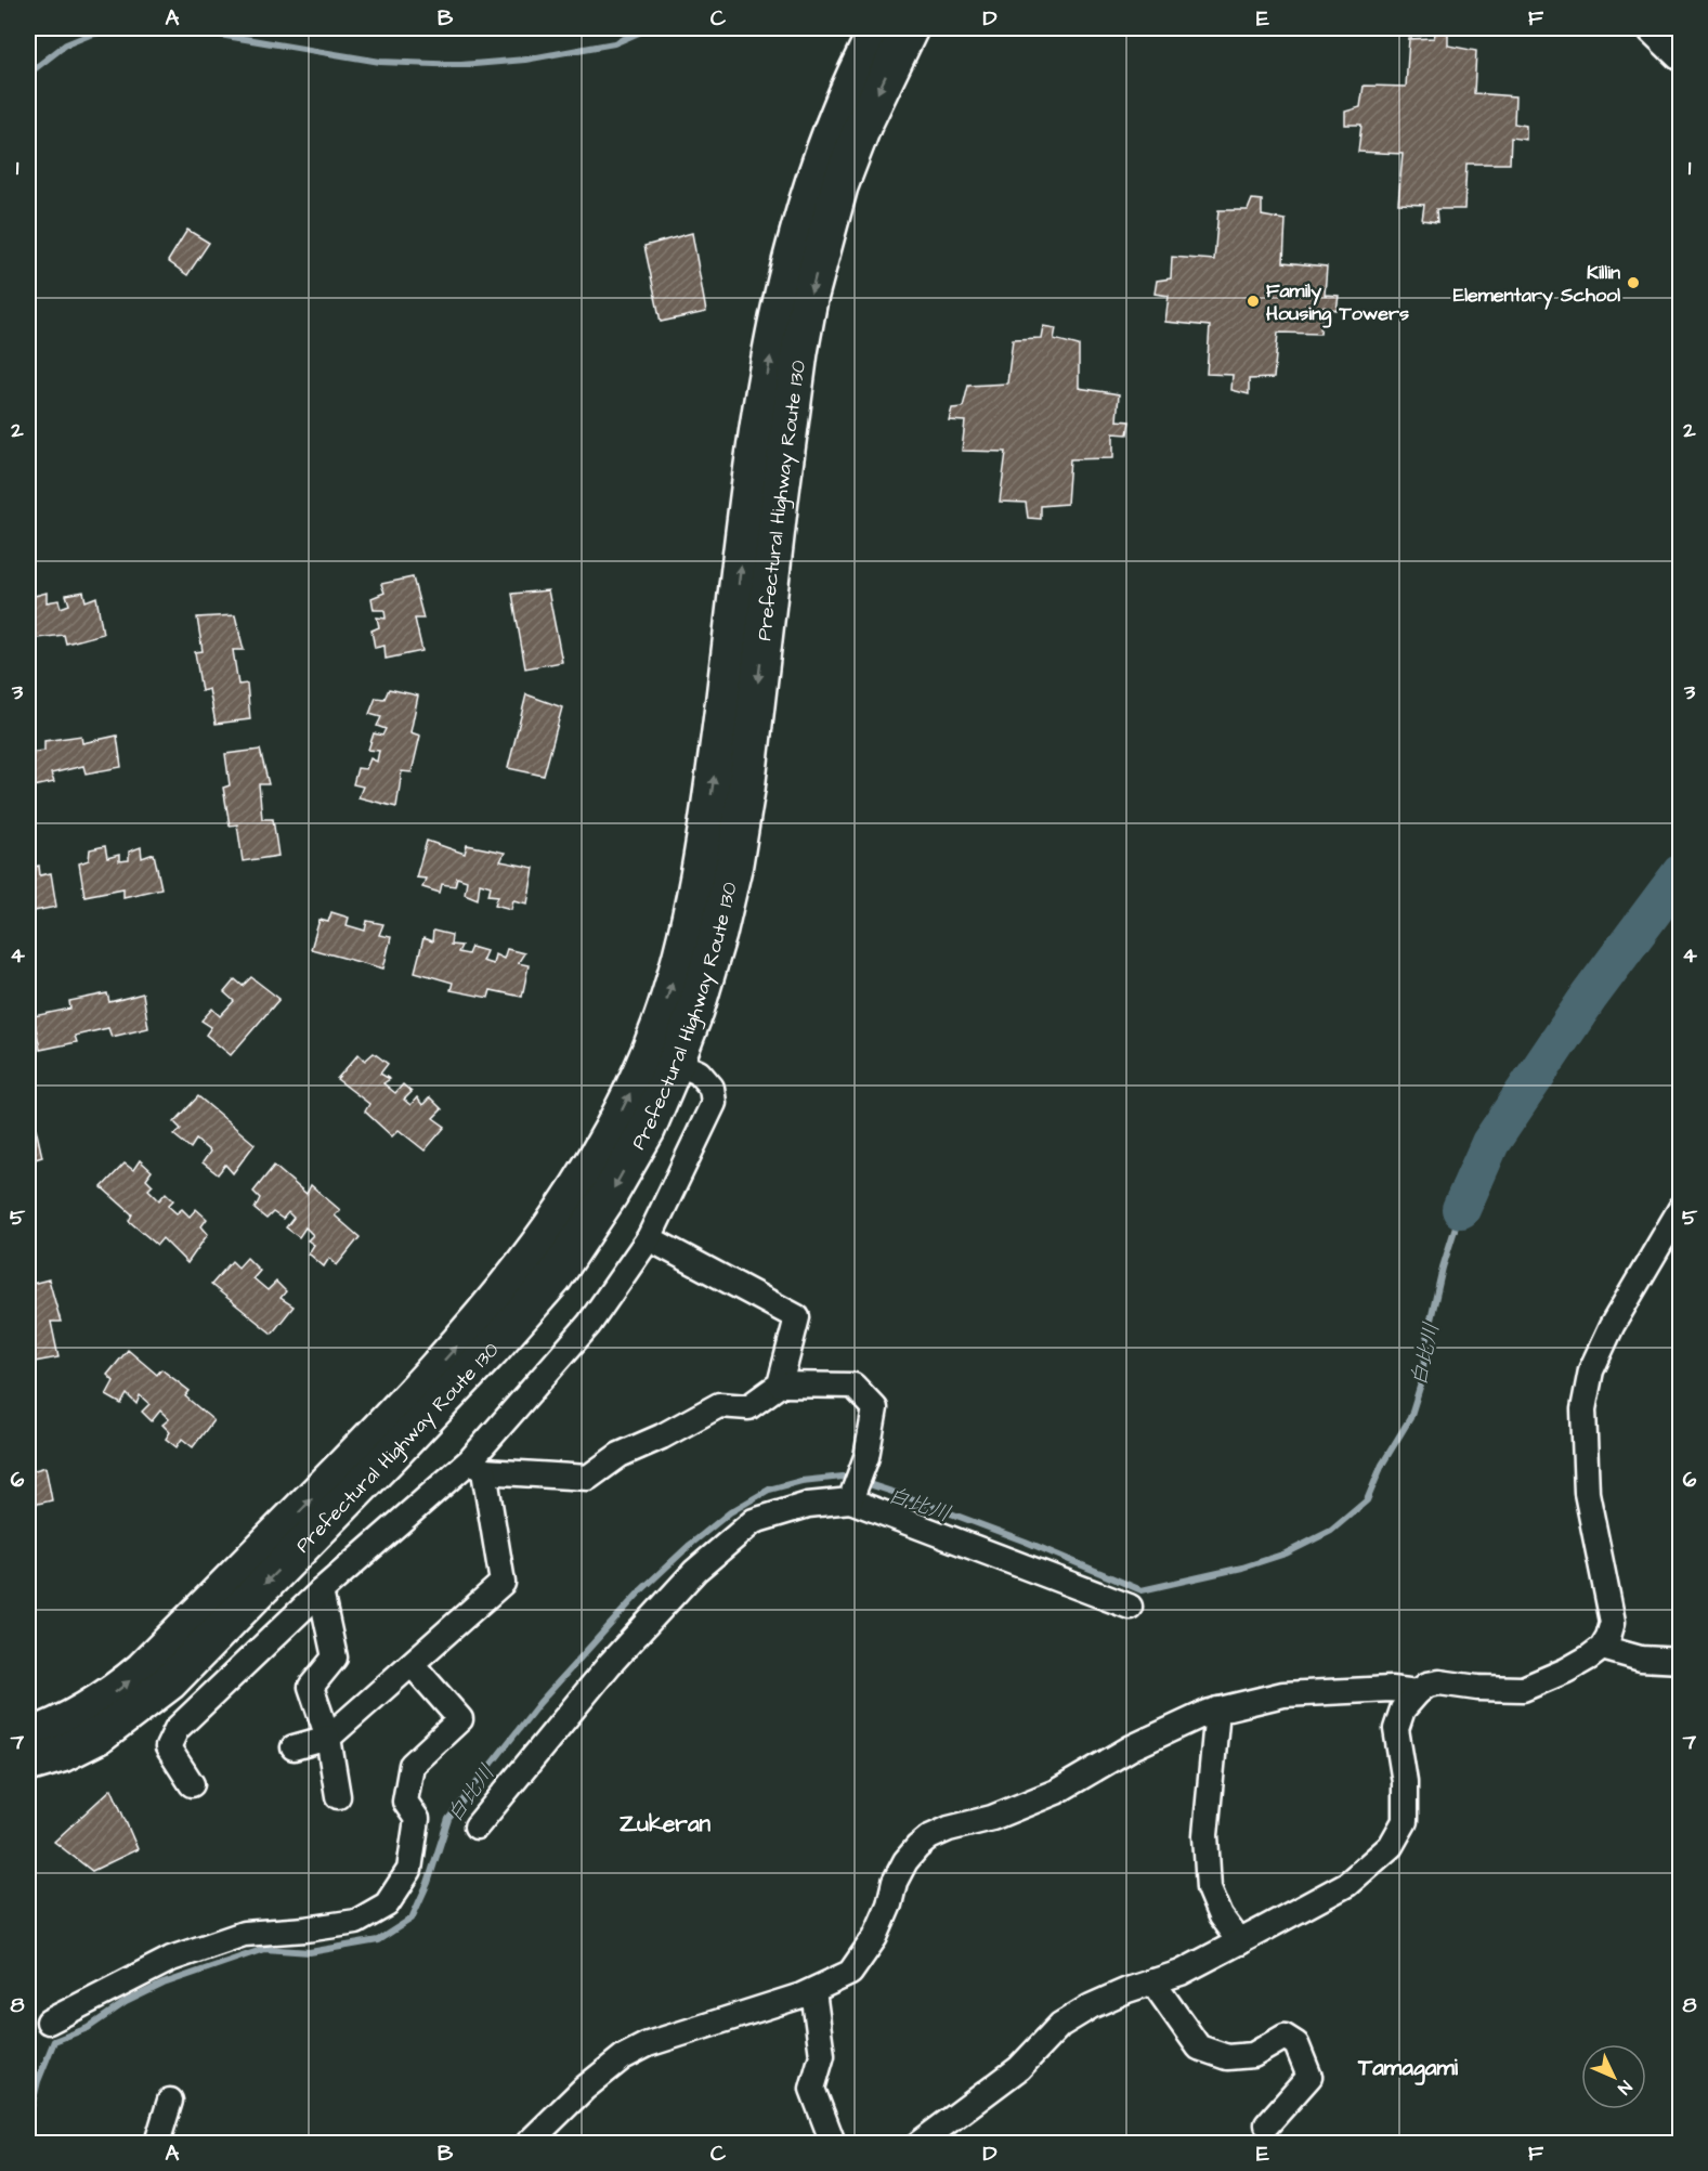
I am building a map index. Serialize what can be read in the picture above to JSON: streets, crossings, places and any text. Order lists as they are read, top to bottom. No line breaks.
{"streets":{"main road":["Prefectural Highway Route 130"]},"districts":["Zukeran","Tamagami"],"water":["白比川"],"places":["Killin Elementary School","Family Housing Towers"],"north":"bottom right","grid":{"columns":["A","B","C","D","E","F"],"rows":["1","2","3","4","5","6","7","8"]}}
